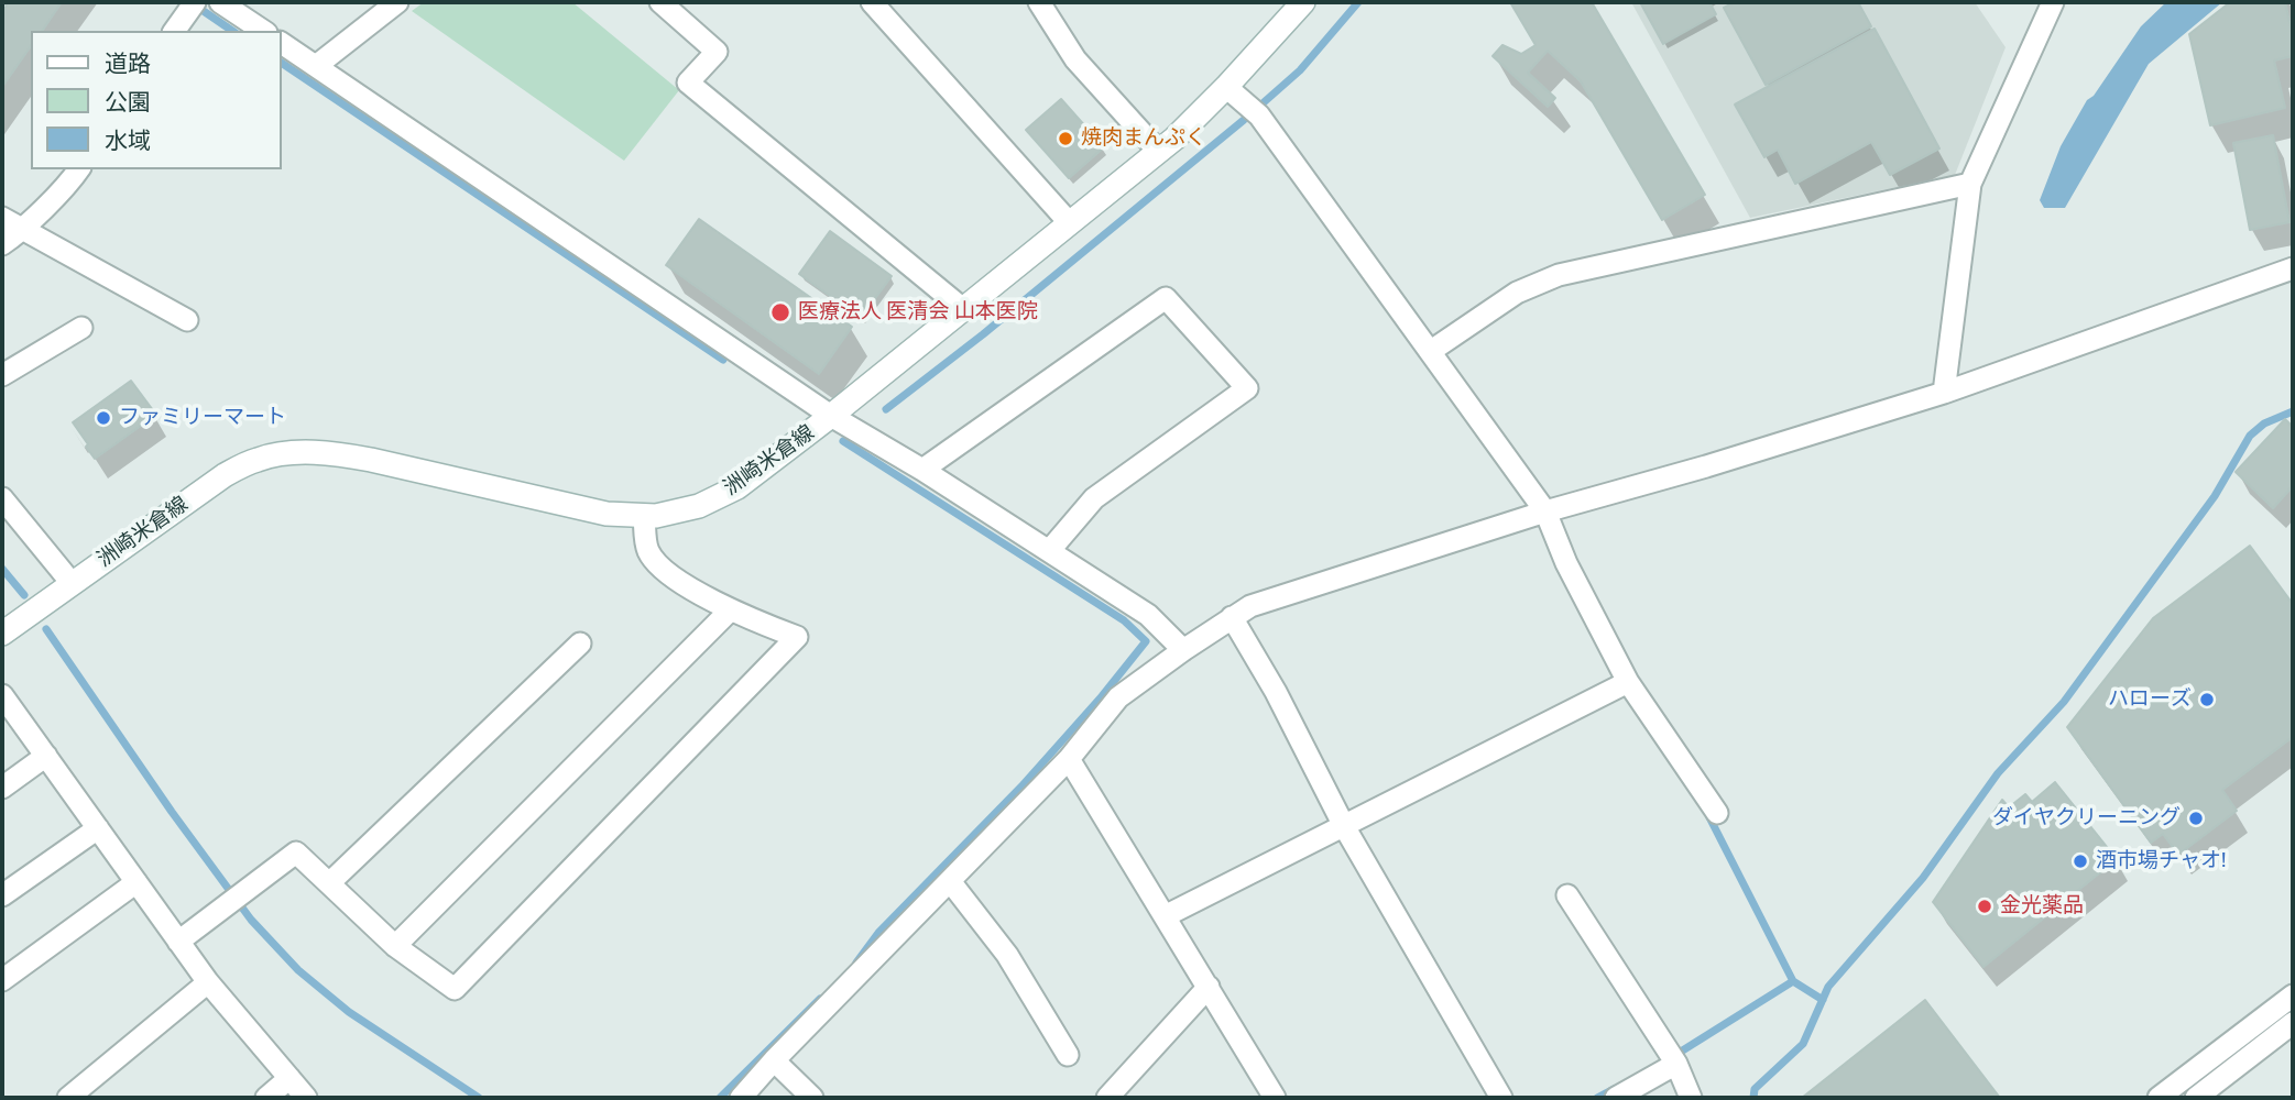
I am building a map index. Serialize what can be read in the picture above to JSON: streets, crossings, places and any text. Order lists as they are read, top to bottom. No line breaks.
{"streets":{"main road":["洲崎米倉線"]},"places":["焼肉まんぷく","医療法人 医清会 山本医院","ファミリーマート","ハローズ","ダイヤクリーニング","酒市場チャオ!","金光薬品"],"legend":["道路","公園","水域"]}
